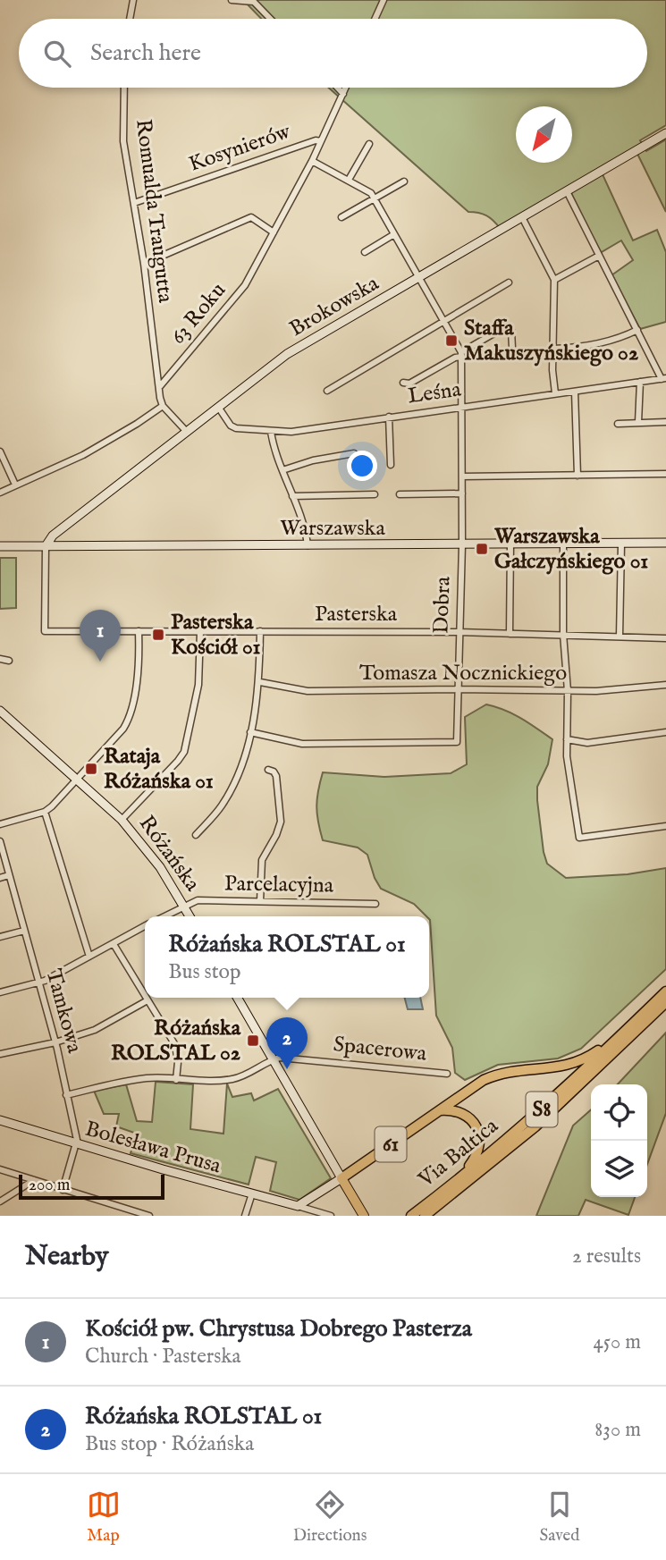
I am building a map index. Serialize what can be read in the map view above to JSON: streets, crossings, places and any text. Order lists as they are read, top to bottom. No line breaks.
{"streets":{"highway":["S8","61","Via Baltica"],"street":["Kosynierów","Romualda Traugutta","Brokowska","63 Roku","Leśna","Warszawska","Dobra","Pasterska","Tomasza Nocznickiego","Różańska","Parcelacyjna","Tamkowa","Spacerowa","Bolesława Prusa"]},"crossings":[["Kosynierów","Romualda Traugutta"],["Kosynierów","63 Roku"],["Romualda Traugutta","63 Roku"],["Brokowska","Leśna"],["Brokowska","Warszawska"],["Brokowska","Pasterska"],["Leśna","Dobra"],["Warszawska","Dobra"],["Warszawska","Pasterska"],["Dobra","Pasterska"],["Dobra","Tomasza Nocznickiego"],["Różańska","Parcelacyjna"],["Tamkowa","Bolesława Prusa"]],"places":{"transit":["Staffa Makuszyńskiego 02","Warszawska Gałczyńskiego 01","Pasterska Kościół 01","Rataja Różańska 01","Różańska ROLSTAL 02"]},"scale_bar":"200 m","north":"bottom left","page":{"search":"Search here","pins":["1","2"],"popup":["Różańska ROLSTAL 01","Bus stop"],"scale":"200 m","heading":["Nearby","2 results"],"list":[{"mark":"1","name":"Kościół pw. Chrystusa Dobrego Pasterza","note":"Church · Pasterska","value":"450 m"},{"mark":"2","name":"Różańska ROLSTAL 01","note":"Bus stop · Różańska","value":"830 m"}],"nav":["Map","Directions","Saved"]}}
